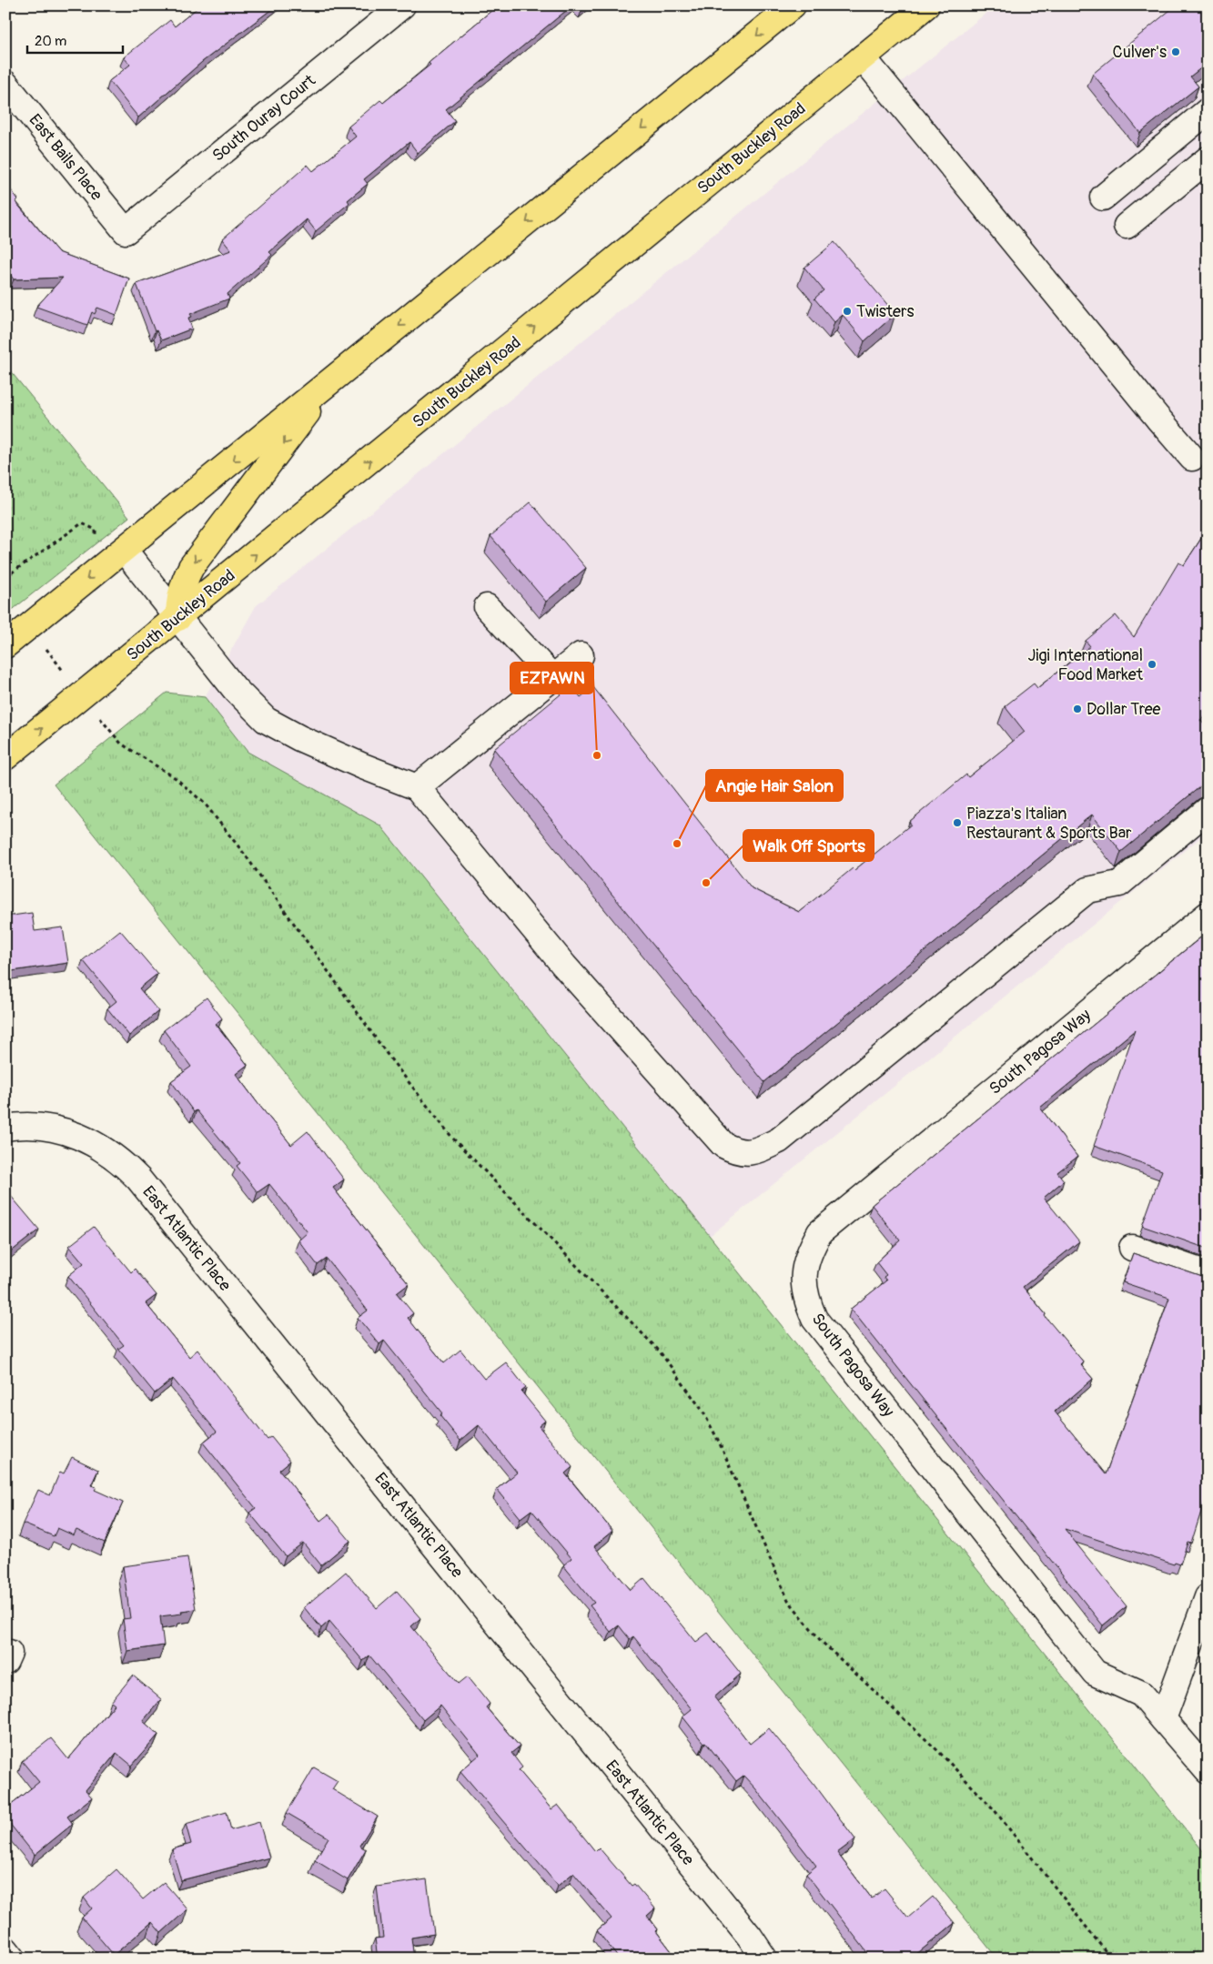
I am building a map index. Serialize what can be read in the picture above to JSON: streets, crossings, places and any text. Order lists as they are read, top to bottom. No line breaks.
{"streets":{"main road":["South Buckley Road"],"street":["South Ouray Court","East Bails Place","South Pagosa Way","East Atlantic Place"]},"crossings":[["South Ouray Court","East Bails Place"]],"places":["Culver's","Twisters","Jigi International Food Market","Dollar Tree","EZPAWN","Piazza's Italian Restaurant & Sports Bar","Angie Hair Salon","Walk Off Sports"],"scale_bar":"20 m"}
